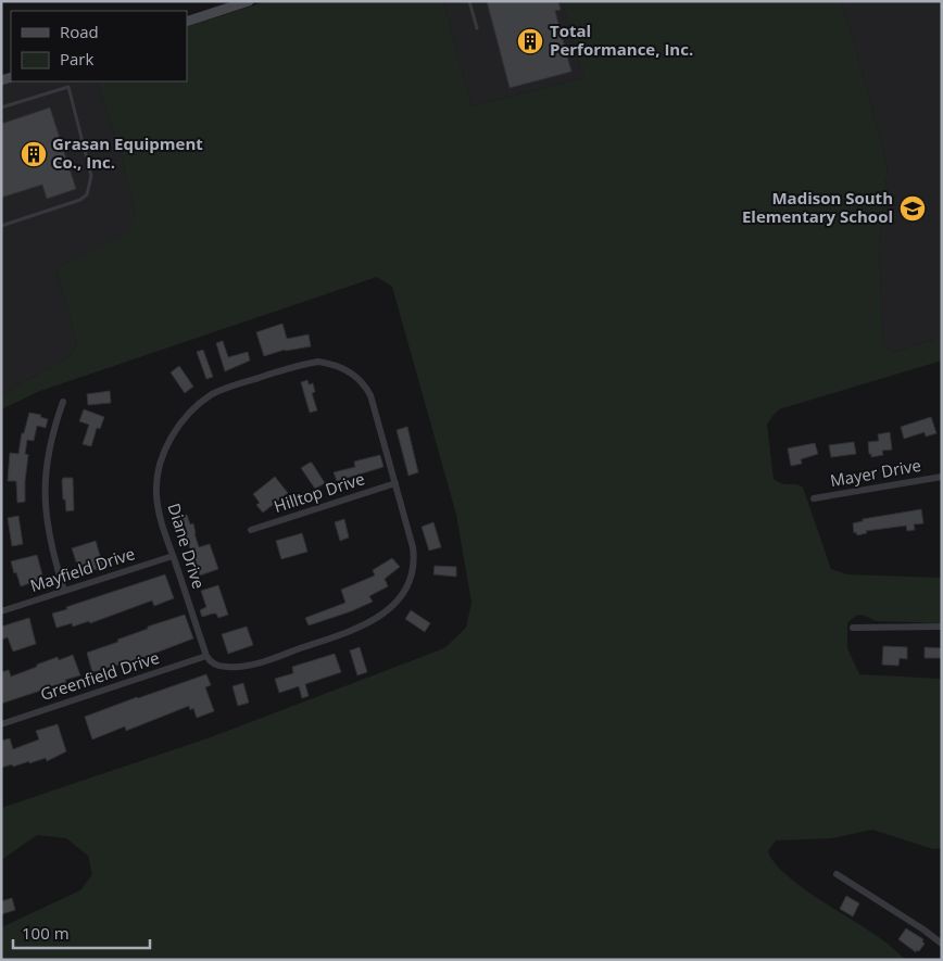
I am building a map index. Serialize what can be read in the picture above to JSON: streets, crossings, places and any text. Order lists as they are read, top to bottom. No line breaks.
{"streets":{"street":["Mayer Drive","Hilltop Drive","Diane Drive","Mayfield Drive","Greenfield Drive"]},"crossings":[["Hilltop Drive","Diane Drive"],["Diane Drive","Mayfield Drive"],["Diane Drive","Greenfield Drive"]],"places":{"building":["Total Performance, Inc.","Grasan Equipment Co., Inc."],"school or university":["Madison South Elementary School"]},"legend":["Road","Park"],"scale_bar":"100 m"}
